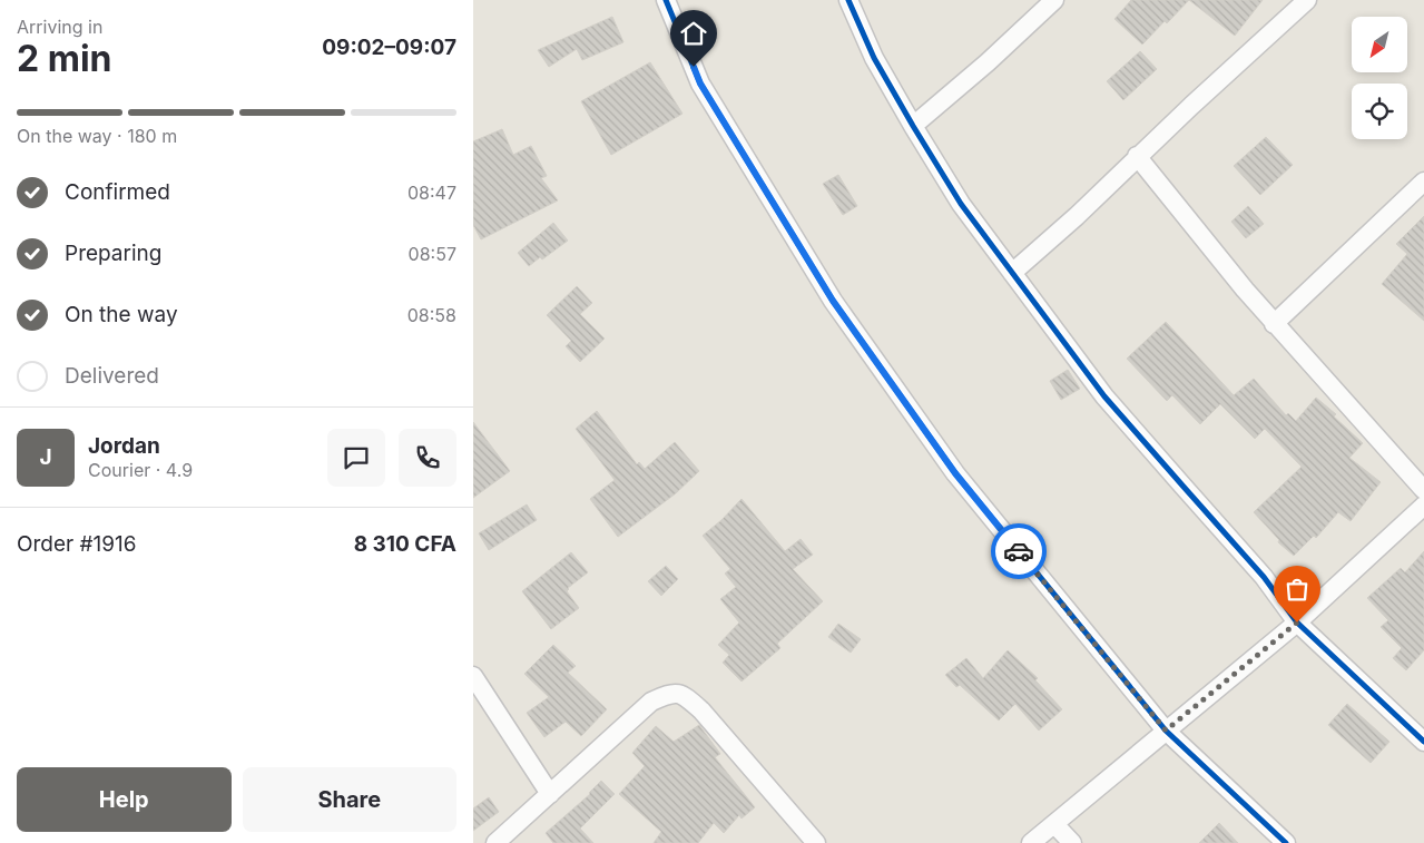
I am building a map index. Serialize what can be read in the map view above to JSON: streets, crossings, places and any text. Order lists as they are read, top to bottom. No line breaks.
{"north":"bottom left","page":{"heading":["2 min","Arriving in","09:02–09:07"],"panel":["Jordan","Courier · 4.9","Order #1916","8 310 CFA"],"bar":"On the way · 180 m","list":[["Confirmed","08:47"],["Preparing","08:57"],["On the way","08:58"],"Delivered"],"round":"J","buttons":["Help","Share"]}}
